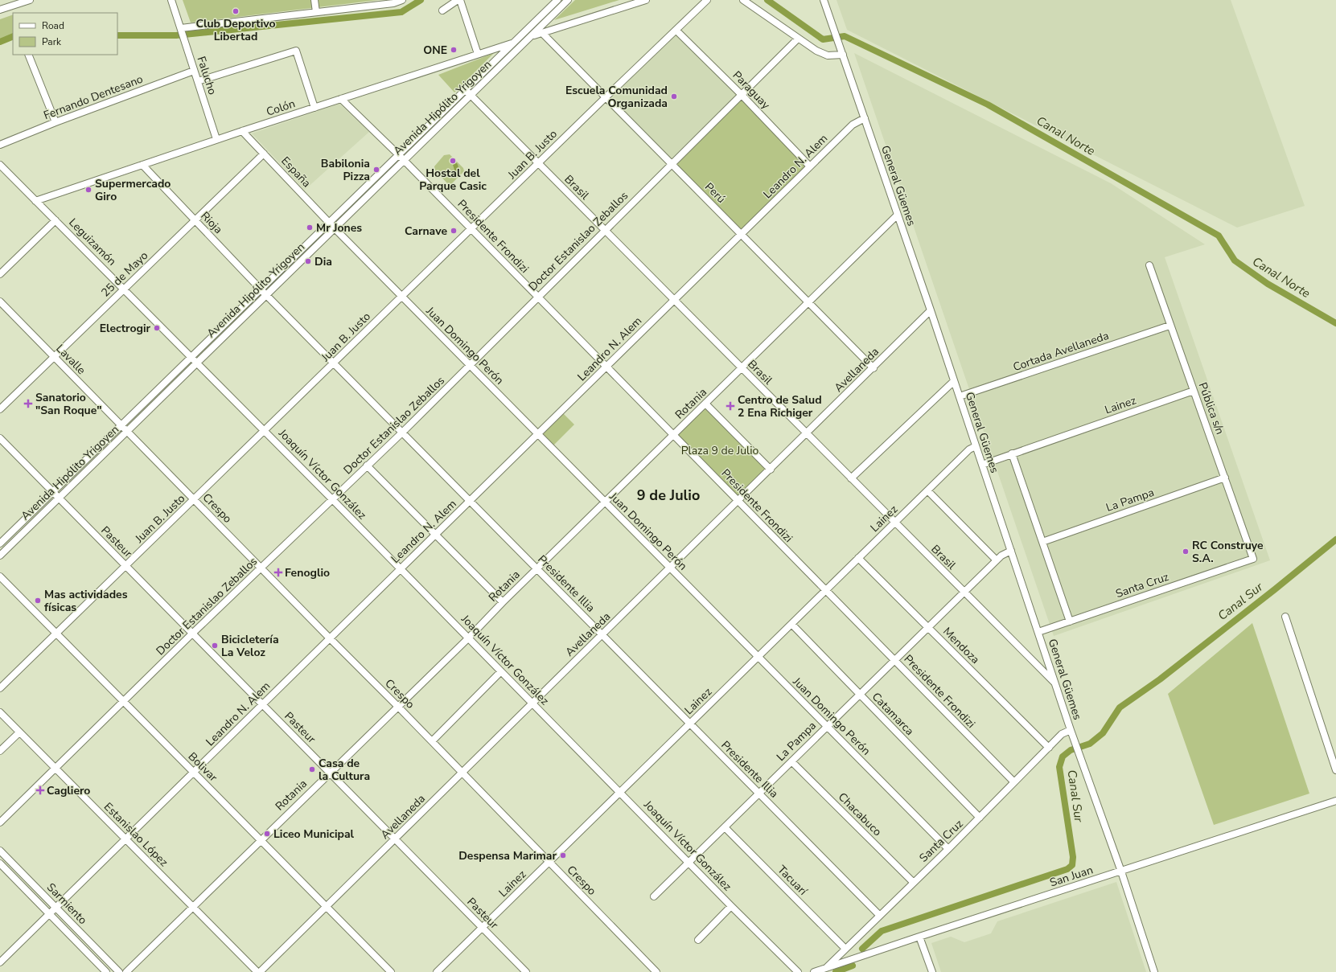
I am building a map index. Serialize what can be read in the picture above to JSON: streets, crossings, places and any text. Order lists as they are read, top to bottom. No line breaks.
{"streets":{"street":["Falucho","Paraguay","Fernando Dentesano","Colón","Avenida Hipólito Yrigoyen","Juan B. Justo","Leandro N. Alem","España","General Güemes","Brasil","Perú","Rioja","Presidente Frondizi","Doctor Estanislao Zeballos","Leguizamón","25 de Mayo","Juan Domingo Perón","Cortada Avellaneda","Lavalle","Avellaneda","Rotania","Lainez","Pública s/n","Joaquín Víctor González","La Pampa","Crespo","Pasteur","Presidente Illia","Santa Cruz","Mendoza","Catamarca","Bolivar","Chacabuco","Estanislao López","San Juan","Tacuarí","Sarmiento"]},"crossings":[["Falucho","Fernando Dentesano"],["Falucho","Colón"],["Paraguay","Juan B. Justo"],["Paraguay","Leandro N. Alem"],["Paraguay","Doctor Estanislao Zeballos"],["Colón","Avenida Hipólito Yrigoyen"],["Colón","España"],["Colón","Perú"],["Colón","Rioja"],["Colón","Presidente Frondizi"],["Colón","Leguizamón"],["Avenida Hipólito Yrigoyen","España"],["Avenida Hipólito Yrigoyen","Brasil"],["Avenida Hipólito Yrigoyen","Rioja"],["Avenida Hipólito Yrigoyen","Presidente Frondizi"],["Avenida Hipólito Yrigoyen","Leguizamón"],["Avenida Hipólito Yrigoyen","Juan Domingo Perón"],["Avenida Hipólito Yrigoyen","Lavalle"],["Avenida Hipólito Yrigoyen","Joaquín Víctor González"],["Avenida Hipólito Yrigoyen","Crespo"],["Avenida Hipólito Yrigoyen","Pasteur"],["Avenida Hipólito Yrigoyen","Presidente Illia"],["Juan B. Justo","Brasil"],["Juan B. Justo","Perú"],["Juan B. Justo","Presidente Frondizi"],["Juan B. Justo","Juan Domingo Perón"],["Juan B. Justo","Joaquín Víctor González"],["Juan B. Justo","Crespo"],["Juan B. Justo","Pasteur"],["Juan B. Justo","Presidente Illia"],["Juan B. Justo","Bolivar"],["Leandro N. Alem","General Güemes"],["Leandro N. Alem","Brasil"],["Leandro N. Alem","Perú"],["Leandro N. Alem","Presidente Frondizi"],["Leandro N. Alem","Juan Domingo Perón"],["Leandro N. Alem","Joaquín Víctor González"],["Leandro N. Alem","Crespo"],["Leandro N. Alem","Pasteur"],["Leandro N. Alem","Presidente Illia"],["Leandro N. Alem","Bolivar"],["Leandro N. Alem","Estanislao López"],["Leandro N. Alem","Sarmiento"],["España","25 de Mayo"],["España","Juan Domingo Perón"],["General Güemes","Brasil"],["General Güemes","Cortada Avellaneda"],["General Güemes","Avellaneda"],["General Güemes","Rotania"],["General Güemes","Lainez"],["General Güemes","La Pampa"],["General Güemes","Santa Cruz"],["General Güemes","San Juan"],["Brasil","Doctor Estanislao Zeballos"],["Brasil","Avellaneda"],["Brasil","Rotania"],["Brasil","Lainez"],["Brasil","La Pampa"],["Perú","Doctor Estanislao Zeballos"],["Perú","Avellaneda"],["Perú","Rotania"],["Rioja","25 de Mayo"],["Rioja","Presidente Illia"],["Presidente Frondizi","Doctor Estanislao Zeballos"],["Presidente Frondizi","Avellaneda"],["Presidente Frondizi","Rotania"],["Presidente Frondizi","Lainez"],["Presidente Frondizi","La Pampa"],["Presidente Frondizi","Santa Cruz"],["Doctor Estanislao Zeballos","Juan Domingo Perón"],["Doctor Estanislao Zeballos","Joaquín Víctor González"],["Doctor Estanislao Zeballos","Crespo"],["Doctor Estanislao Zeballos","Pasteur"],["Doctor Estanislao Zeballos","Presidente Illia"],["Doctor Estanislao Zeballos","Bolivar"],["Doctor Estanislao Zeballos","Estanislao López"],["Leguizamón","25 de Mayo"],["Leguizamón","Joaquín Víctor González"],["25 de Mayo","Lavalle"],["Juan Domingo Perón","Avellaneda"],["Juan Domingo Perón","Rotania"],["Juan Domingo Perón","Lainez"],["Juan Domingo Perón","La Pampa"],["Juan Domingo Perón","Santa Cruz"],["Cortada Avellaneda","Pública s/n"],["Lavalle","Crespo"],["Avellaneda","Joaquín Víctor González"],["Avellaneda","Crespo"],["Avellaneda","Pasteur"],["Avellaneda","Presidente Illia"],["Avellaneda","Bolivar"],["Rotania","Joaquín Víctor González"],["Rotania","Crespo"],["Rotania","Pasteur"],["Rotania","Presidente Illia"],["Rotania","Bolivar"],["Rotania","Estanislao López"],["Lainez","Pública s/n"],["Lainez","Joaquín Víctor González"],["Lainez","Crespo"],["Lainez","Pasteur"],["Lainez","Presidente Illia"],["Lainez","Mendoza"],["Lainez","Catamarca"],["Pública s/n","La Pampa"],["Pública s/n","Santa Cruz"],["Joaquín Víctor González","La Pampa"],["La Pampa","Presidente Illia"],["La Pampa","Mendoza"],["La Pampa","Catamarca"],["La Pampa","Chacabuco"],["La Pampa","Tacuarí"],["Presidente Illia","Santa Cruz"],["Santa Cruz","Mendoza"],["Santa Cruz","Catamarca"],["Santa Cruz","Chacabuco"],["Santa Cruz","San Juan"],["Santa Cruz","Tacuarí"]],"districts":["9 de Julio"],"water":["Canal Norte","Canal Sur"],"parks":["Plaza 9 de Julio"],"places":{"other":["Club Deportivo Libertad","ONE","Escuela Comunidad Organizada","Hostal del Parque Casic","Babilonia Pizza","Supermercado Giro","Mr Jones","Carnave","Dia","Electrogir","RC Construye S.A.","Mas actividades físicas","Bicicletería La Veloz","Casa de la Cultura","Liceo Municipal","Despensa Marimar"],"health":["Sanatorio \"San Roque\"","Centro de Salud 2 Ena Richiger","Fenoglio","Cagliero"]},"legend":["Road","Park"]}
